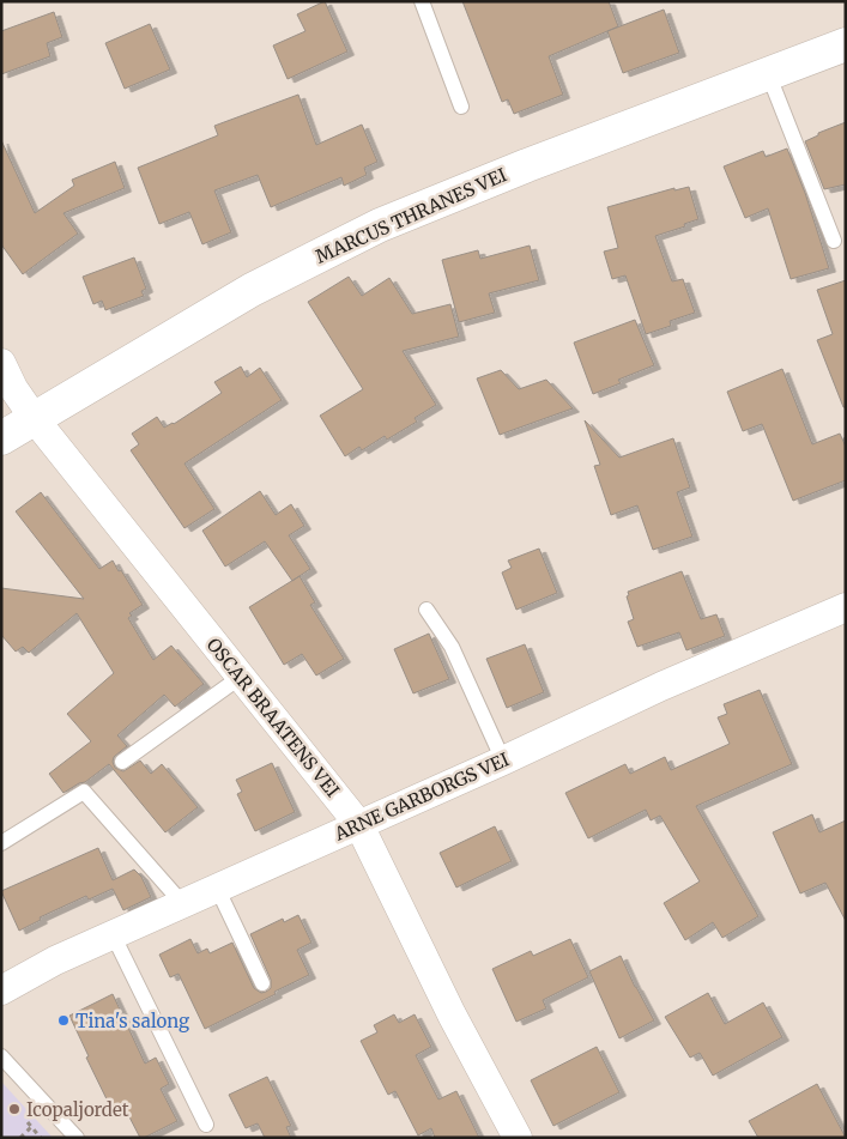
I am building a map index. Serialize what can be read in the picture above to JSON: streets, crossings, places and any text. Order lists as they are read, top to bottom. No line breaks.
{"streets":{"main road":["MARCUS THRANES VEI"],"street":["OSCAR BRAATENS VEI","ARNE GARBORGS VEI"]},"crossings":[["MARCUS THRANES VEI","OSCAR BRAATENS VEI"],["OSCAR BRAATENS VEI","ARNE GARBORGS VEI"]],"places":["Tina's salong","Icopaljordet"]}
